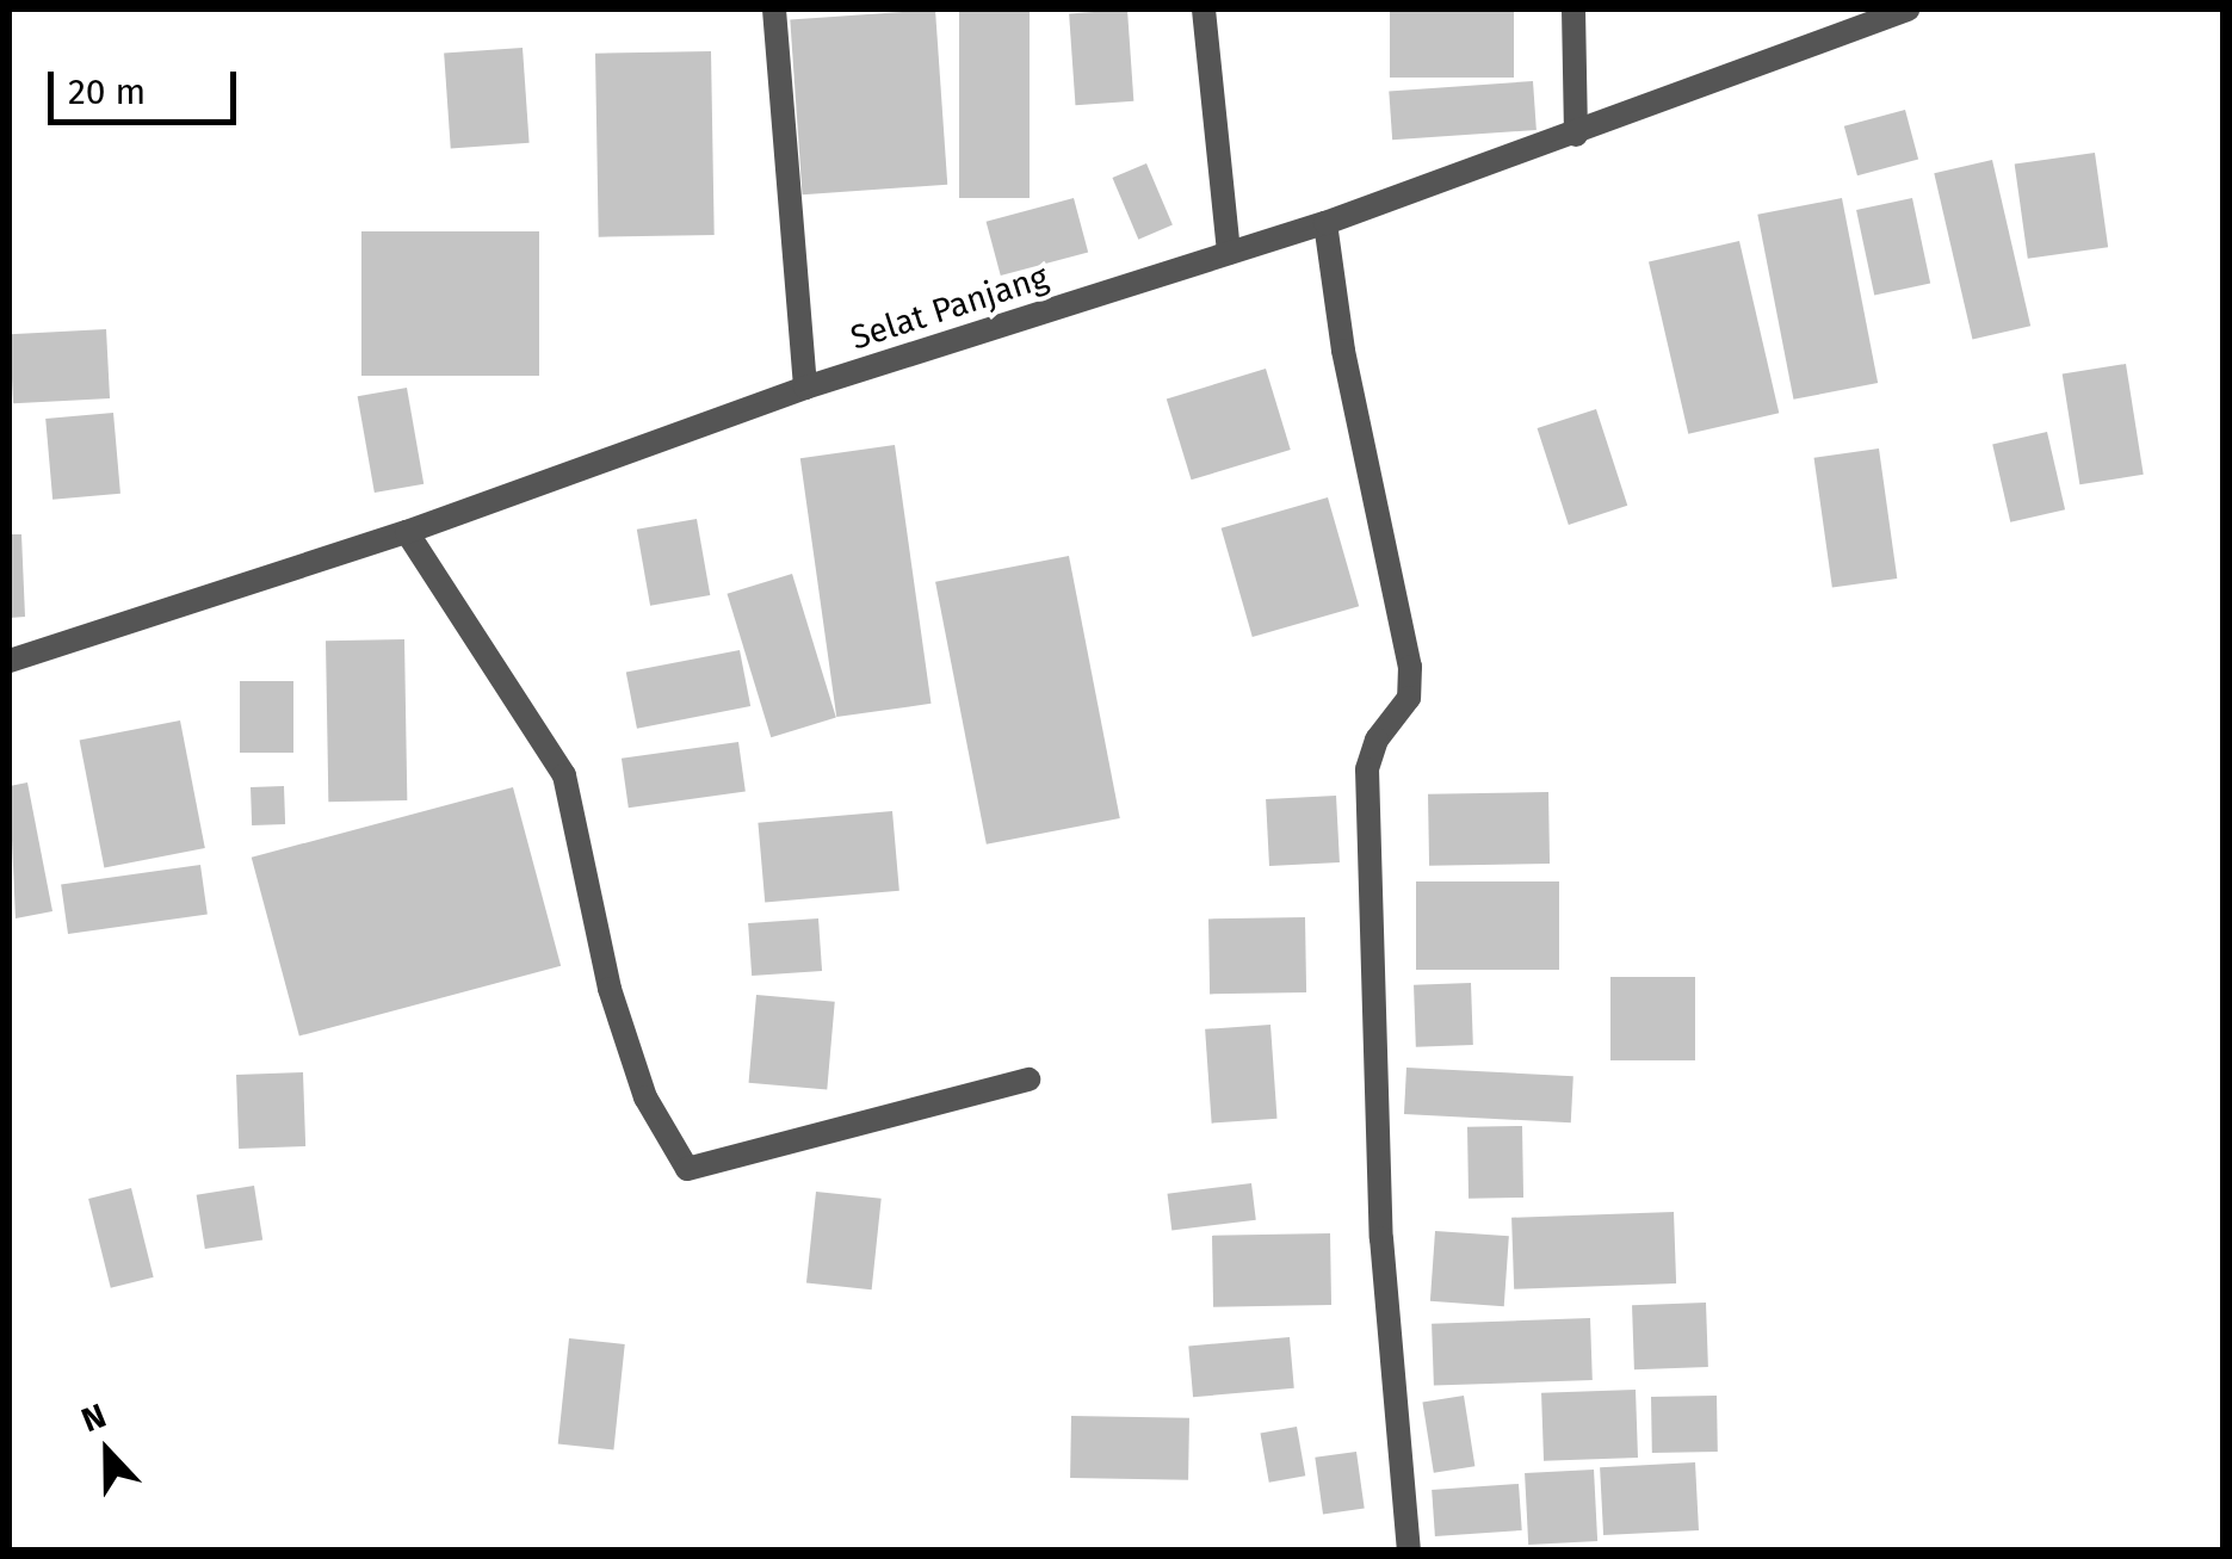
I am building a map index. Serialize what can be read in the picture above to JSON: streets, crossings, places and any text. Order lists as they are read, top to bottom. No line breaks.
{"streets":{"street":["Selat Panjang"]},"scale_bar":"20 m","north":"top"}
